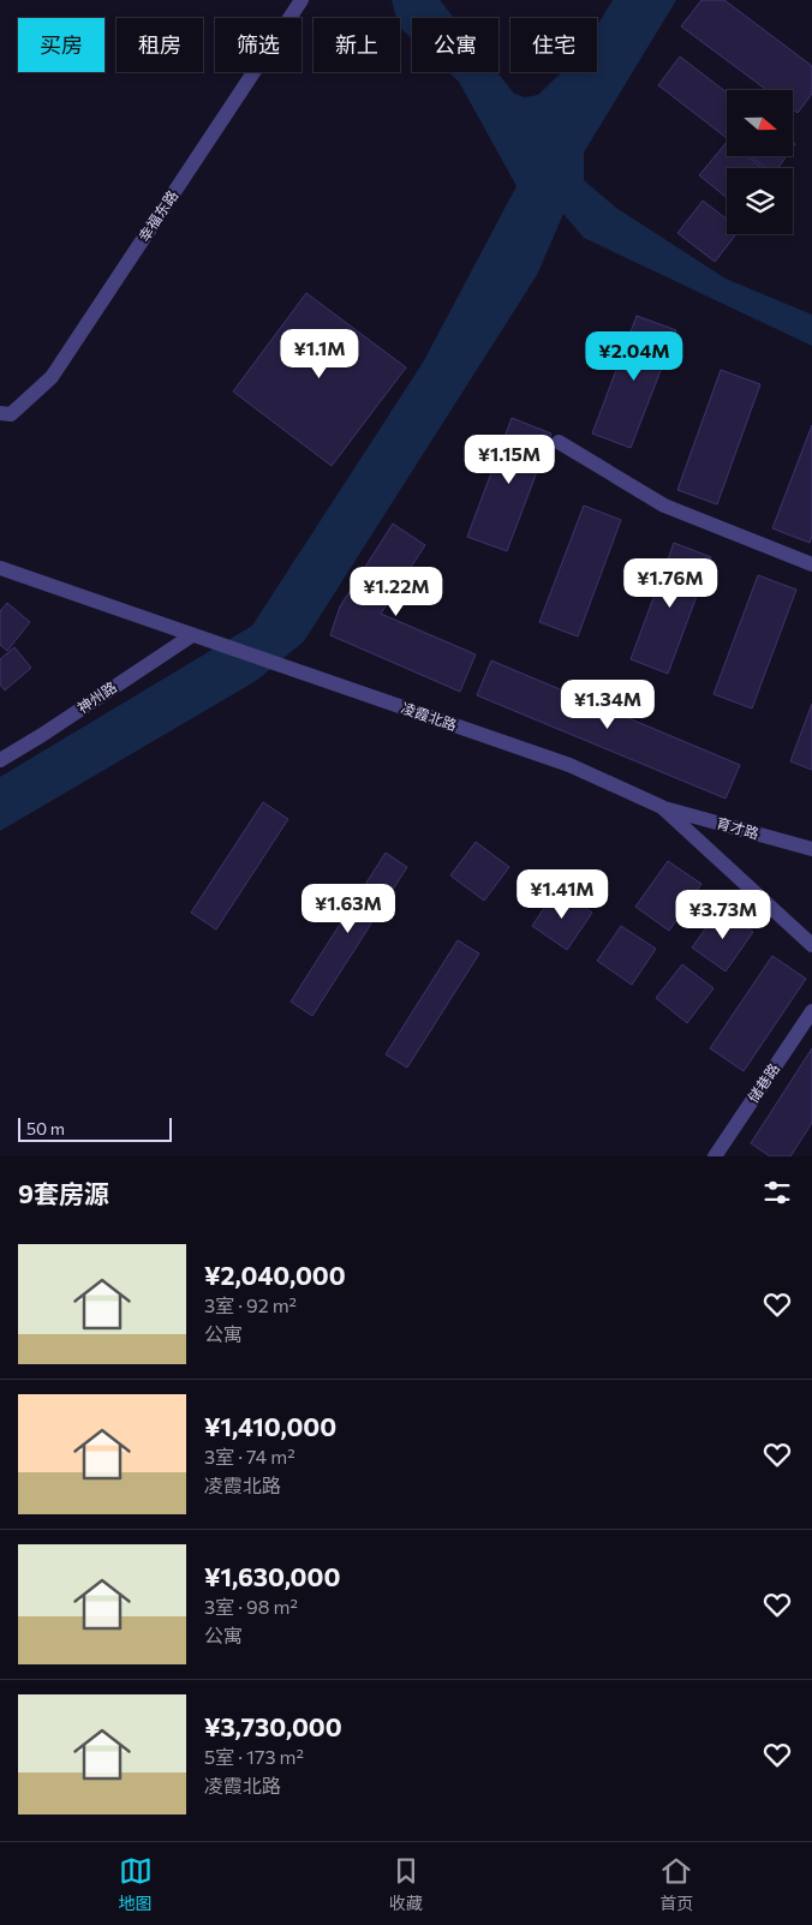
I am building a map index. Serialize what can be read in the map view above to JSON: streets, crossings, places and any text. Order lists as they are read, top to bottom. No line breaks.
{"streets":{"street":["幸福东路","神州路","凌霞北路","育才路","储巷路"]},"crossings":[["神州路","凌霞北路"],["凌霞北路","育才路"]],"scale_bar":"50 m","north":"right","page":{"chip":["买房","租房","筛选","新上","公寓","住宅"],"price":["¥1.1M","¥2.04M","¥1.15M","¥1.76M","¥1.22M","¥1.34M","¥1.41M","¥1.63M","¥3.73M"],"scale":"50 m","heading":"9套房源","list":[{"name":"¥2,040,000","note":"3室 · 92 m² · 公寓"},{"name":"¥1,410,000","note":"3室 · 74 m² · 凌霞北路"},{"name":"¥1,630,000","note":"3室 · 98 m² · 公寓"},{"name":"¥3,730,000","note":"5室 · 173 m² · 凌霞北路"}],"tabs":["地图","收藏","首页"]}}
